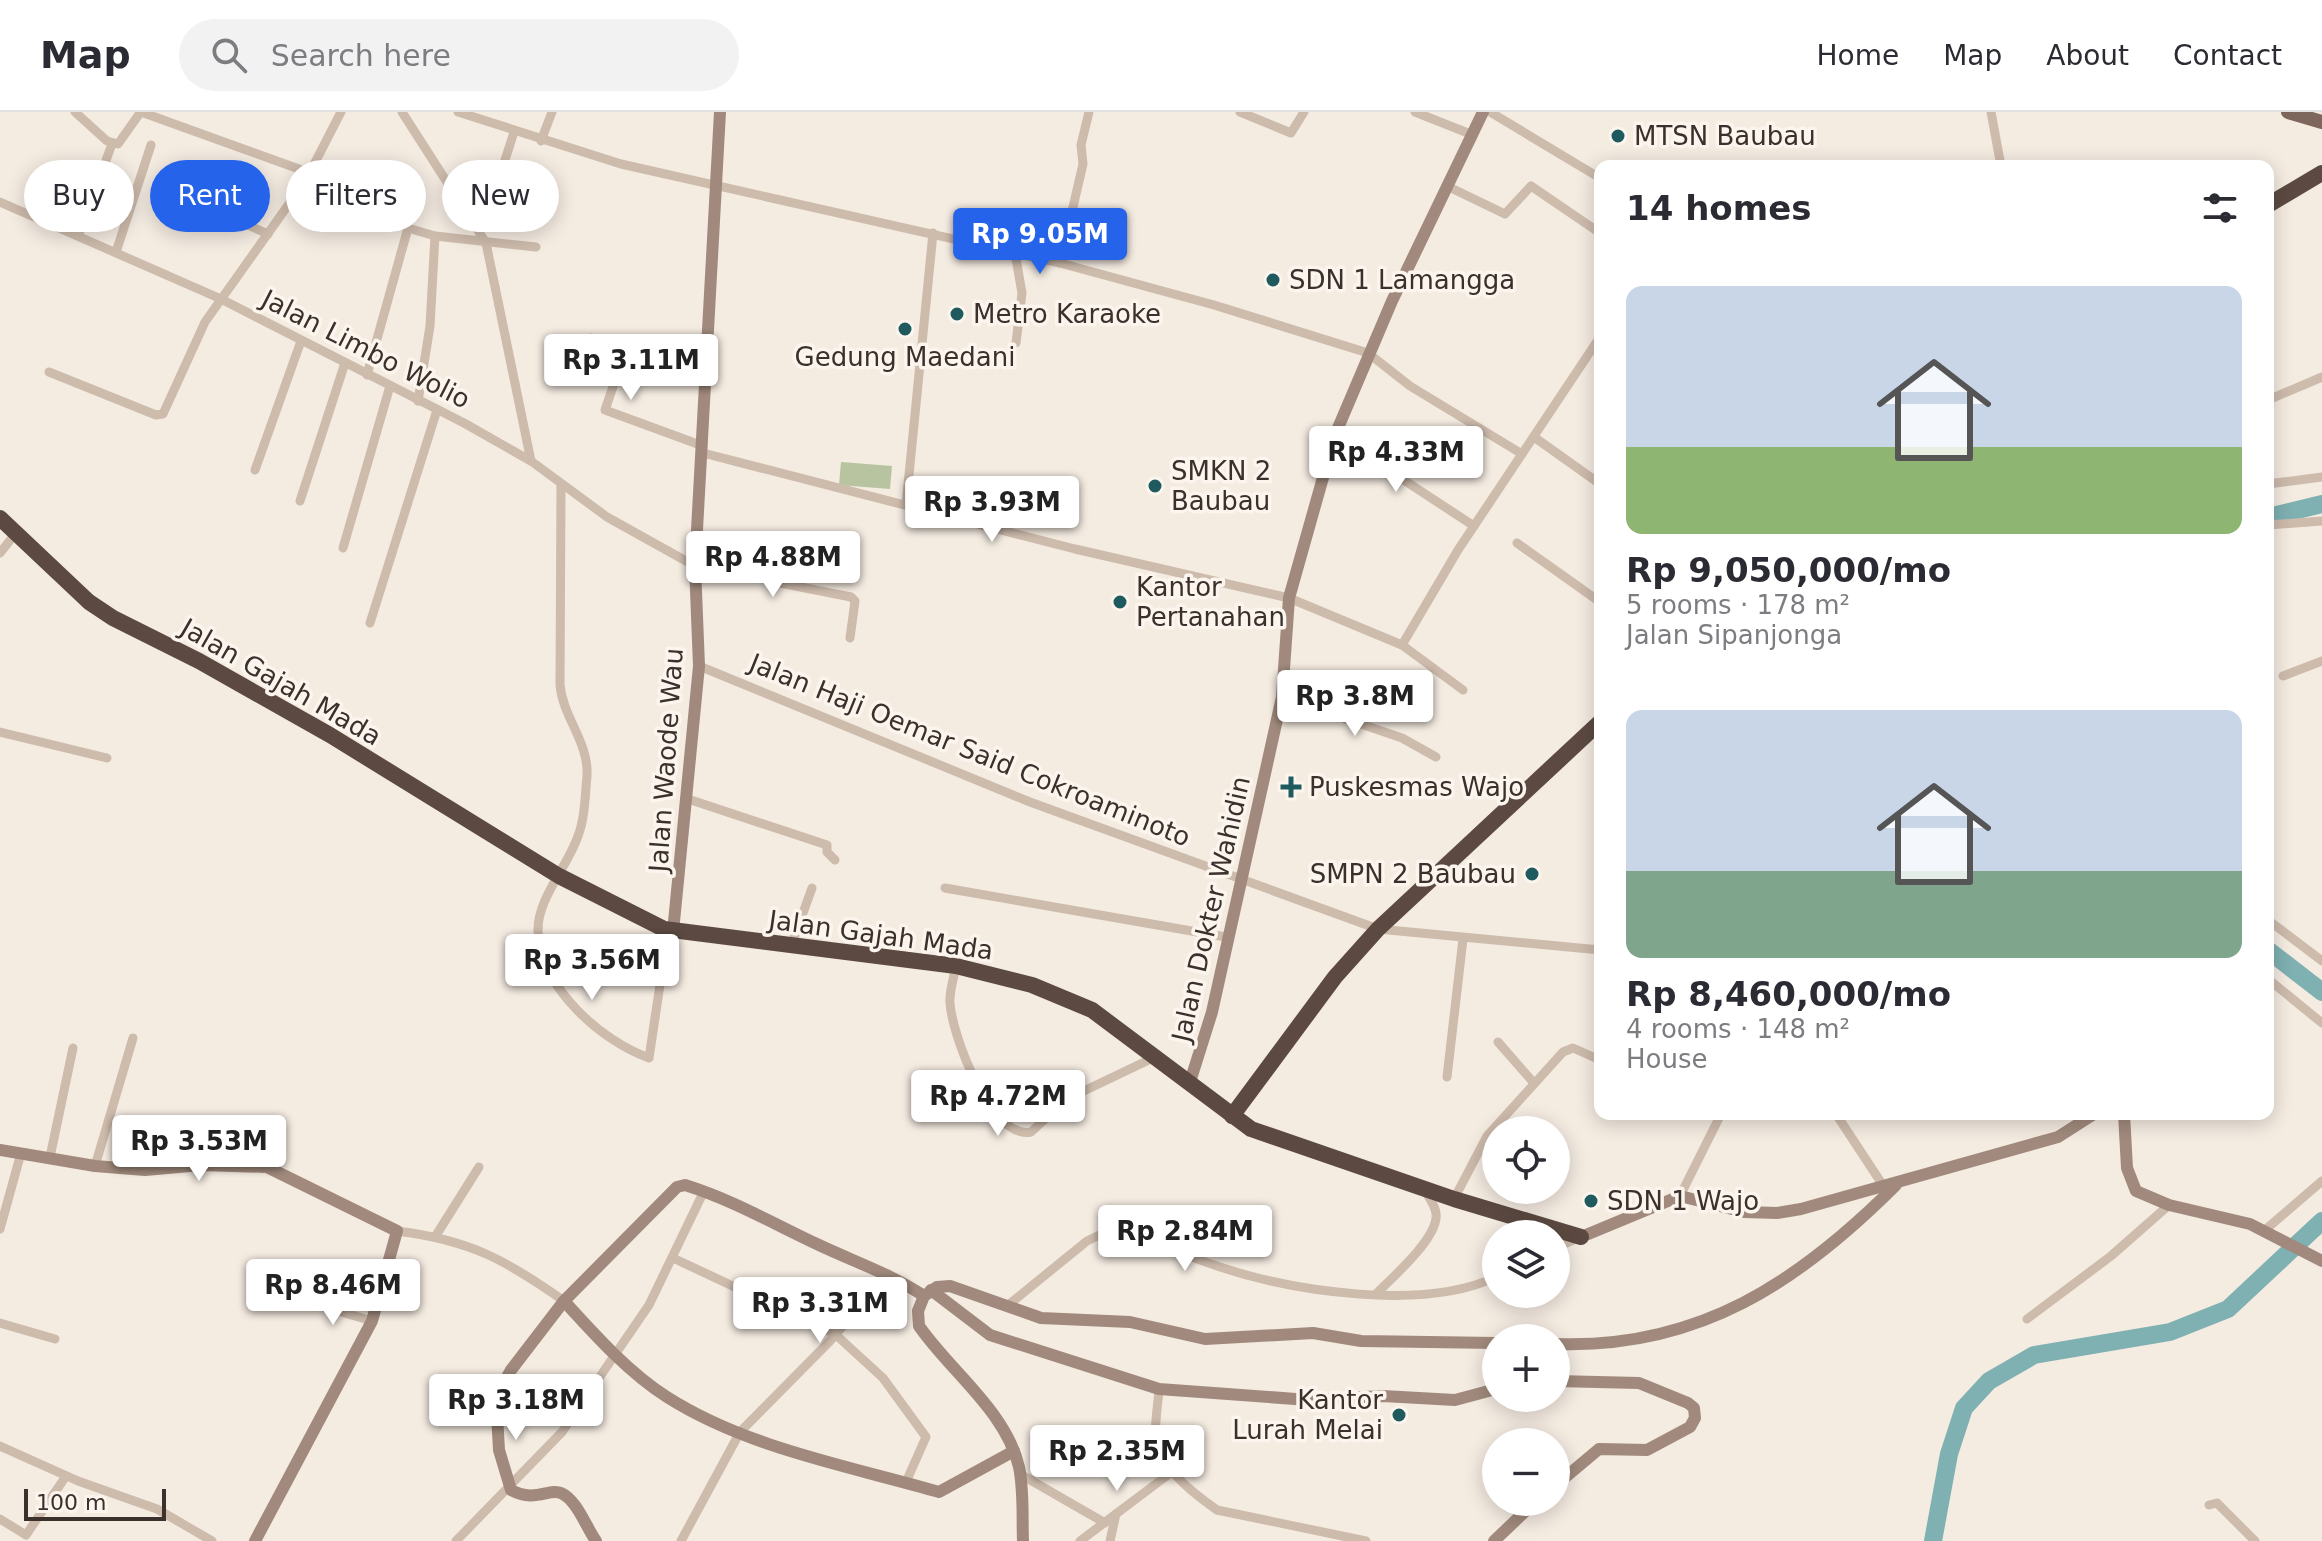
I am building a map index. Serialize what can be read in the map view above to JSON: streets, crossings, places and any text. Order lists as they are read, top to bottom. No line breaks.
{"streets":{"highway":["Jalan Gajah Mada"],"street":["Jalan Limbo Wolio","Jalan Haji Oemar Said Cokroaminoto","Jalan Waode Wau","Jalan Dokter Wahidin"]},"crossings":[["Jalan Limbo Wolio","Jalan Waode Wau"],["Jalan Gajah Mada","Jalan Waode Wau"],["Jalan Gajah Mada","Jalan Dokter Wahidin"],["Jalan Haji Oemar Said Cokroaminoto","Jalan Waode Wau"],["Jalan Haji Oemar Said Cokroaminoto","Jalan Dokter Wahidin"]],"places":{"other":["MTSN Baubau","SDN 1 Lamangga","Metro Karaoke","Gedung Maedani","SMKN 2 Baubau","Kantor Pertanahan","SMPN 2 Baubau","SDN 1 Wajo","Kantor Lurah Melai"],"health":["Puskesmas Wajo"]},"scale_bar":"100 m","page":{"header":"Map","search":"Search here","nav":["Home","Map","About","Contact"],"chip":["Buy","Rent","Filters","New"],"heading":"14 homes","price":["Rp 9.05M","Rp 3.11M","Rp 4.33M","Rp 3.93M","Rp 4.88M","Rp 3.8M","Rp 3.56M","Rp 4.72M","Rp 3.53M","Rp 2.84M","Rp 8.46M","Rp 3.31M","Rp 3.18M","Rp 2.35M"],"list":[{"name":"Rp 9,050,000/mo","note":"5 rooms · 178 m² · Jalan Sipanjonga"},{"name":"Rp 8,460,000/mo","note":"4 rooms · 148 m² · House"}],"map_buttons":["+","−"],"scale":"100 m"}}
